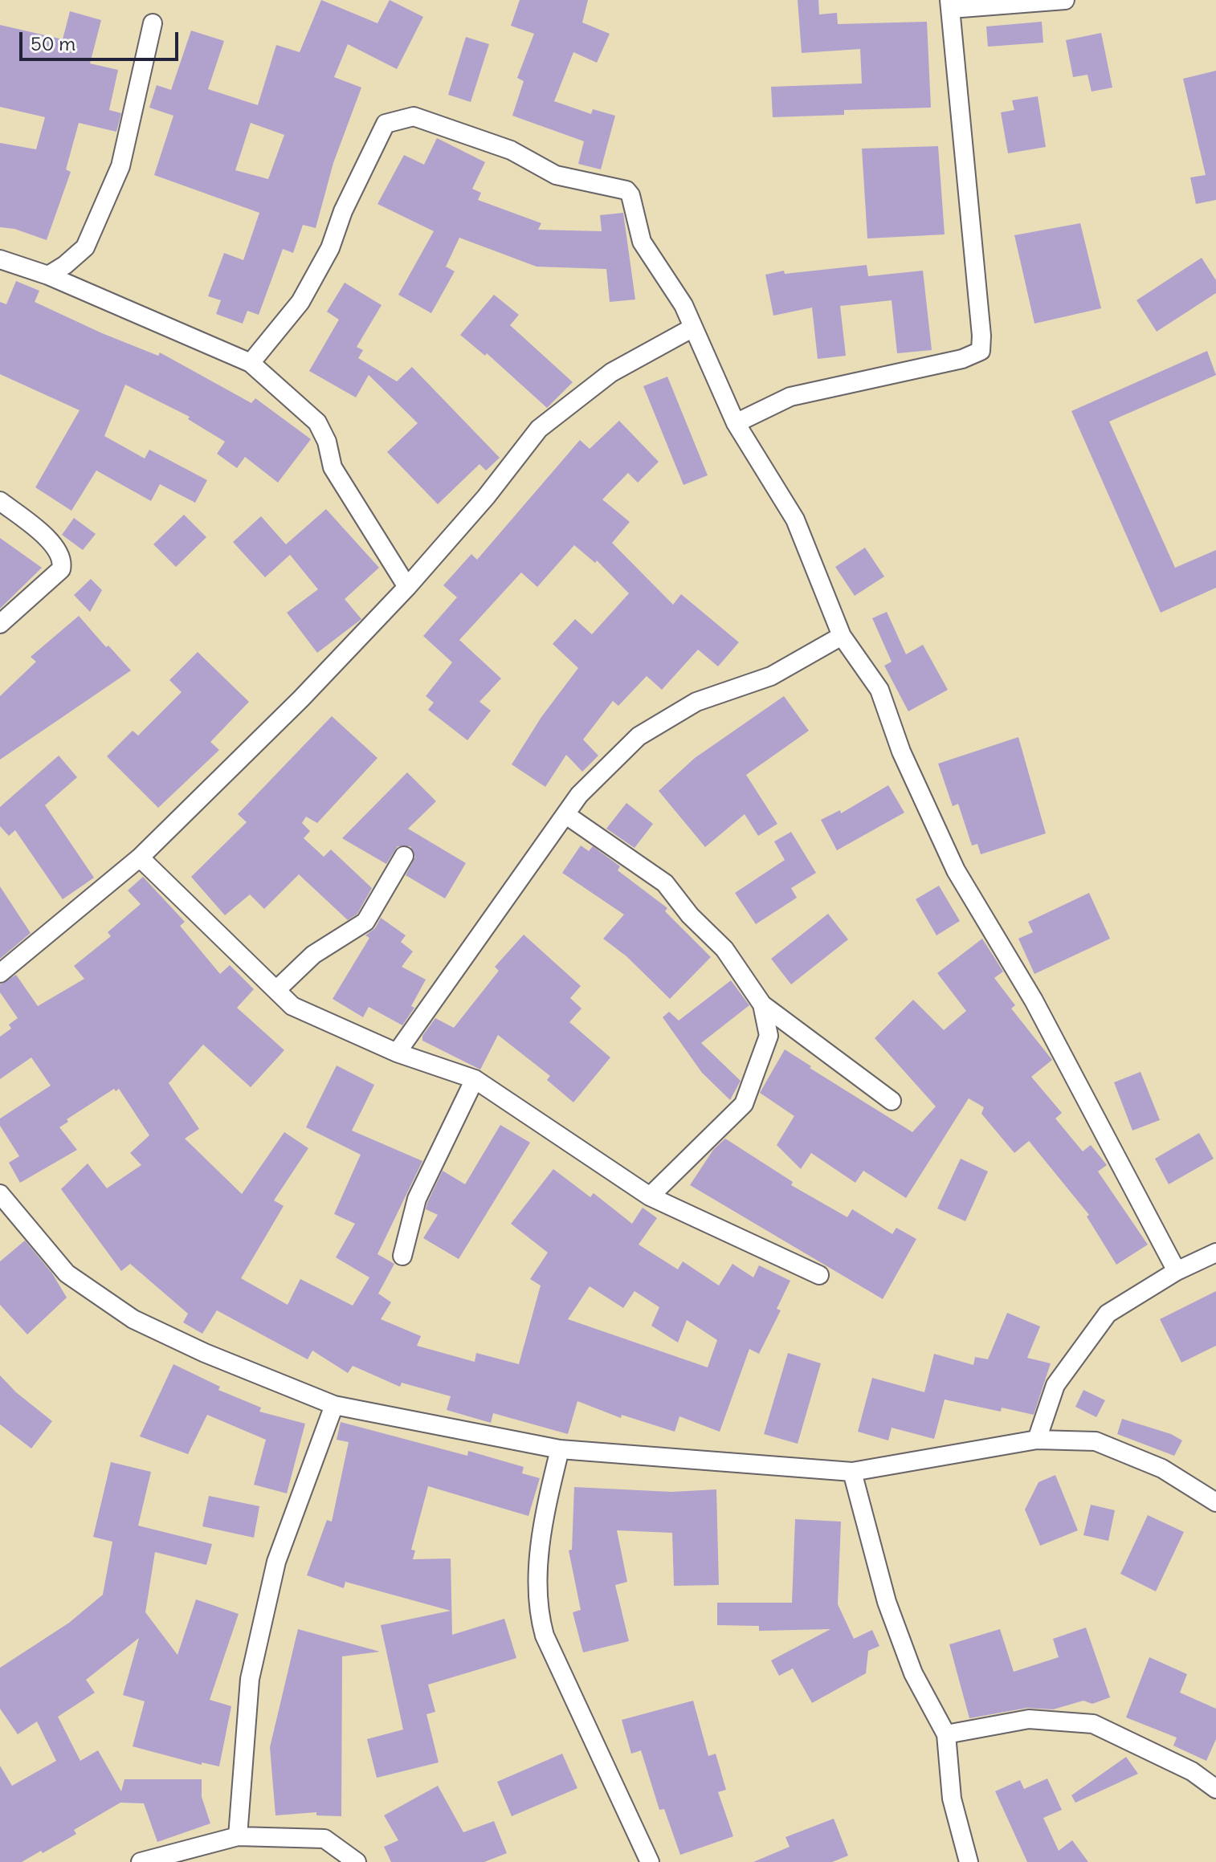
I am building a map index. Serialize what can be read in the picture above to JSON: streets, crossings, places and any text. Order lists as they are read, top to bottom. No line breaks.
{"scale_bar":"50 m"}
